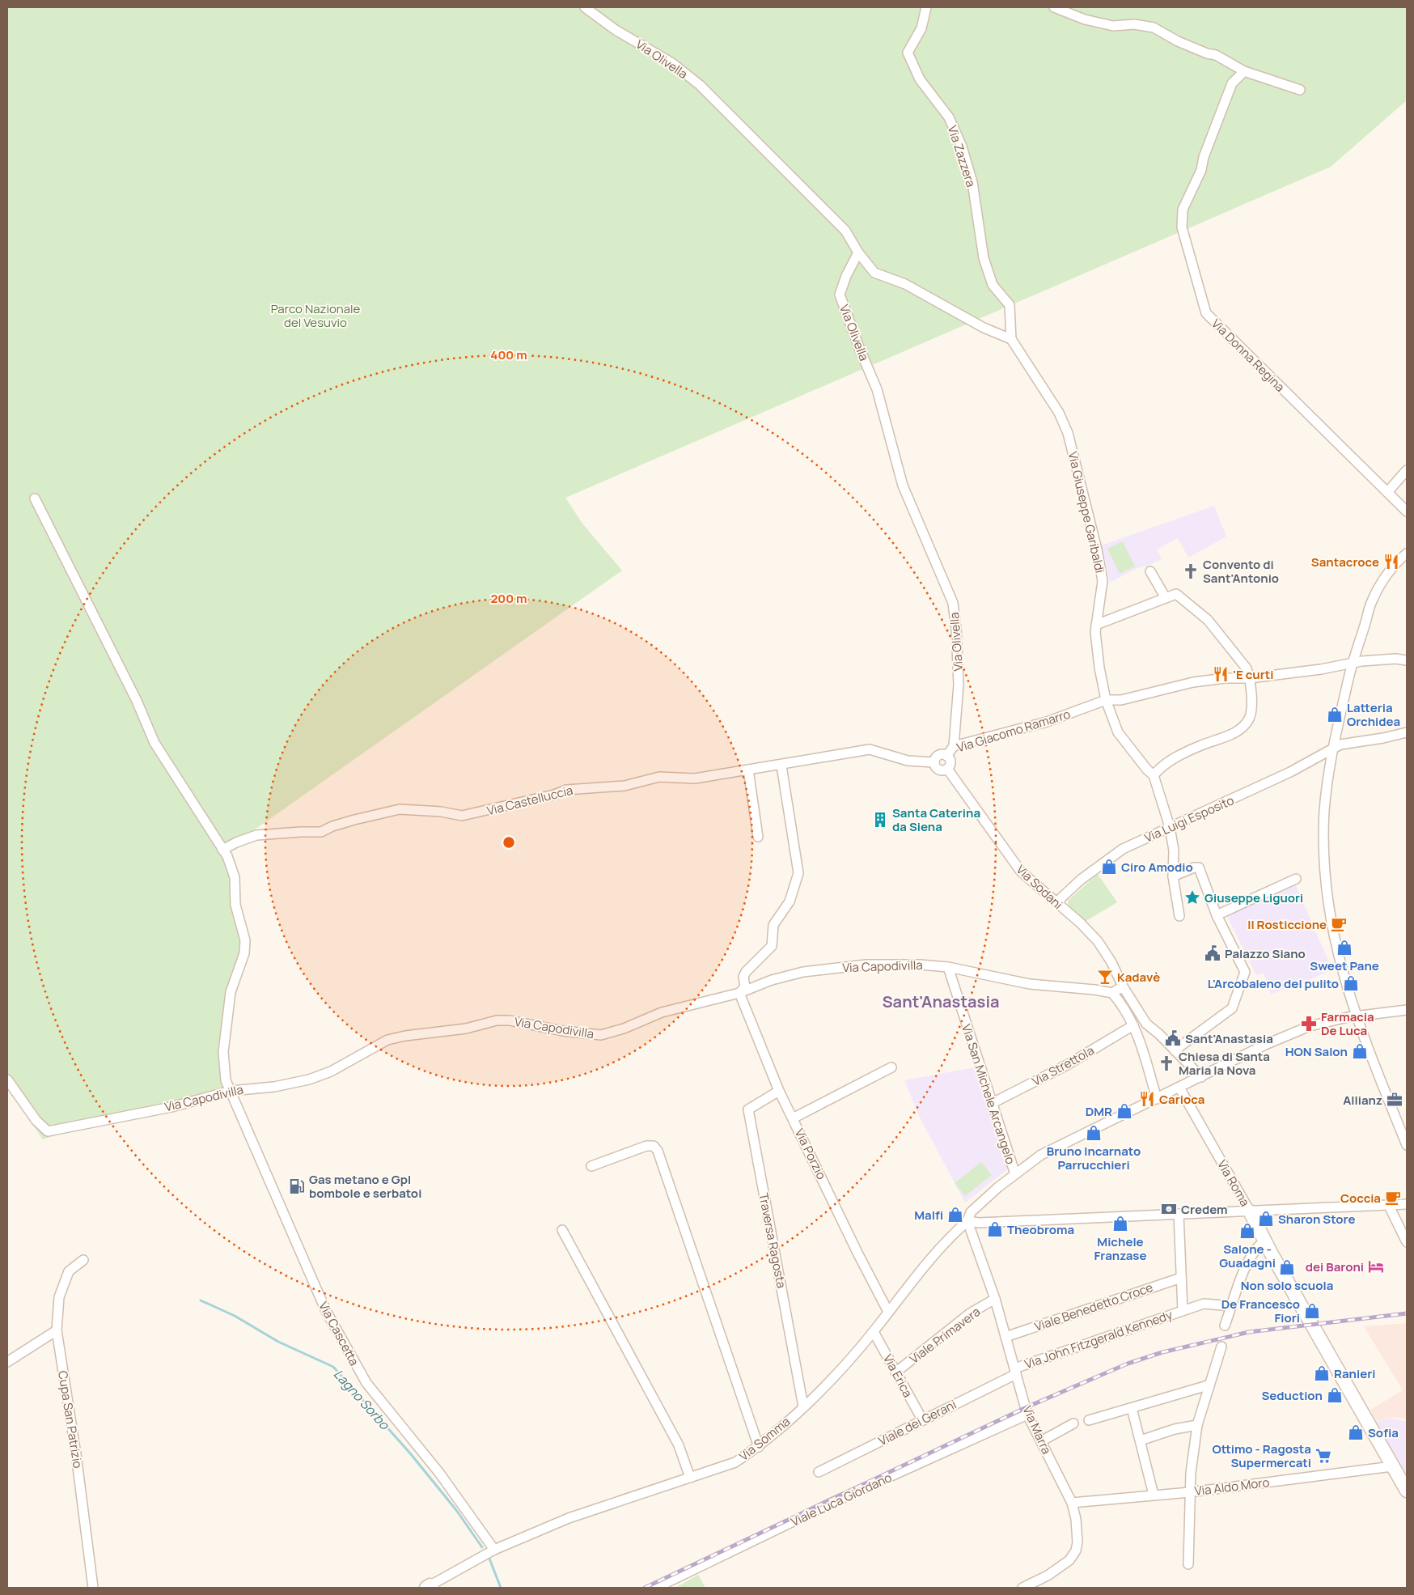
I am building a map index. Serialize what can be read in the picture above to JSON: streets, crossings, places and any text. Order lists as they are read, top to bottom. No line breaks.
{"streets":{"street":["Via Olivella","Via Zazzera","Via Donna Regina","Via Giuseppe Garibaldi","Via Giacomo Ramarro","Via Castelluccia","Via Luigi Esposito","Via Sodani","Via Capodivilla","Via Strettola","Via San Michele Arcangelo","Via Porzio","Via Roma","Traversa Ragosta","Viale Benedetto Croce","Via Cascetta","Viale Primavera","Via John Fitzgerald Kennedy","Via Erica","Cupa San Patrizio","Viale dei Gerani","Via Marra","Via Somma","Via Aldo Moro","Viale Luca Giordano"]},"crossings":[["Via Olivella","Via Giacomo Ramarro"],["Via Zazzera","Via Giuseppe Garibaldi"],["Via Giuseppe Garibaldi","Via Giacomo Ramarro"],["Via Giuseppe Garibaldi","Via Luigi Esposito"],["Via Giacomo Ramarro","Via Castelluccia"],["Via Giacomo Ramarro","Via Sodani"],["Via Castelluccia","Via Sodani"],["Via Castelluccia","Via Cascetta"],["Via Luigi Esposito","Via Sodani"],["Via Sodani","Via Somma"],["Via Capodivilla","Via San Michele Arcangelo"],["Via Capodivilla","Via Porzio"],["Via Capodivilla","Via Cascetta"],["Via Strettola","Via San Michele Arcangelo"],["Via San Michele Arcangelo","Via Somma"],["Via Porzio","Traversa Ragosta"],["Via Porzio","Via Somma"],["Via Roma","Via Somma"],["Via Roma","Via Aldo Moro"],["Traversa Ragosta","Via Somma"],["Viale Benedetto Croce","Via Marra"],["Via Cascetta","Via Somma"],["Viale Primavera","Via Erica"],["Viale Primavera","Via Marra"],["Via John Fitzgerald Kennedy","Viale dei Gerani"],["Via John Fitzgerald Kennedy","Via Marra"],["Via Erica","Viale dei Gerani"],["Via Erica","Via Somma"],["Viale dei Gerani","Via Marra"],["Via Marra","Via Somma"],["Via Marra","Via Aldo Moro"],["Via Marra","Viale Luca Giordano"]],"districts":["Sant'Anastasia"],"water":["Lagno Sorbo"],"parks":["Parco Nazionale del Vesuvio"],"places":{"restaurant":["Santacroce","'E curti","Carioca"],"church":["Convento di Sant'Antonio","Chiesa di Santa Maria la Nova"],"shop":["Latteria Orchidea","Ciro Amodio","Sweet Pane","L'Arcobaleno del pulito","HON Salon","DMR","Bruno Incarnato Parrucchieri","Malfi","Sharon Store","Michele Franzase","Theobroma","Salone - Guadagni","Non solo scuola","De Francesco Fiori","Ranieri","Seduction","Sofia"],"building":["Santa Caterina da Siena"],"place":["Giuseppe Liguori"],"cafe":["Il Rosticcione","Coccia"],"public building":["Palazzo Siano","Sant'Anastasia"],"bar":["Kadavè"],"pharmacy":["Farmacia De Luca"],"office":["Allianz"],"fuel station":["Gas metano e Gpl bombole e serbatoi"],"bank":["Credem"],"hotel":["dei Baroni"],"supermarket":["Ottimo - Ragosta Supermercati"]},"rings":["400 m","200 m"]}
